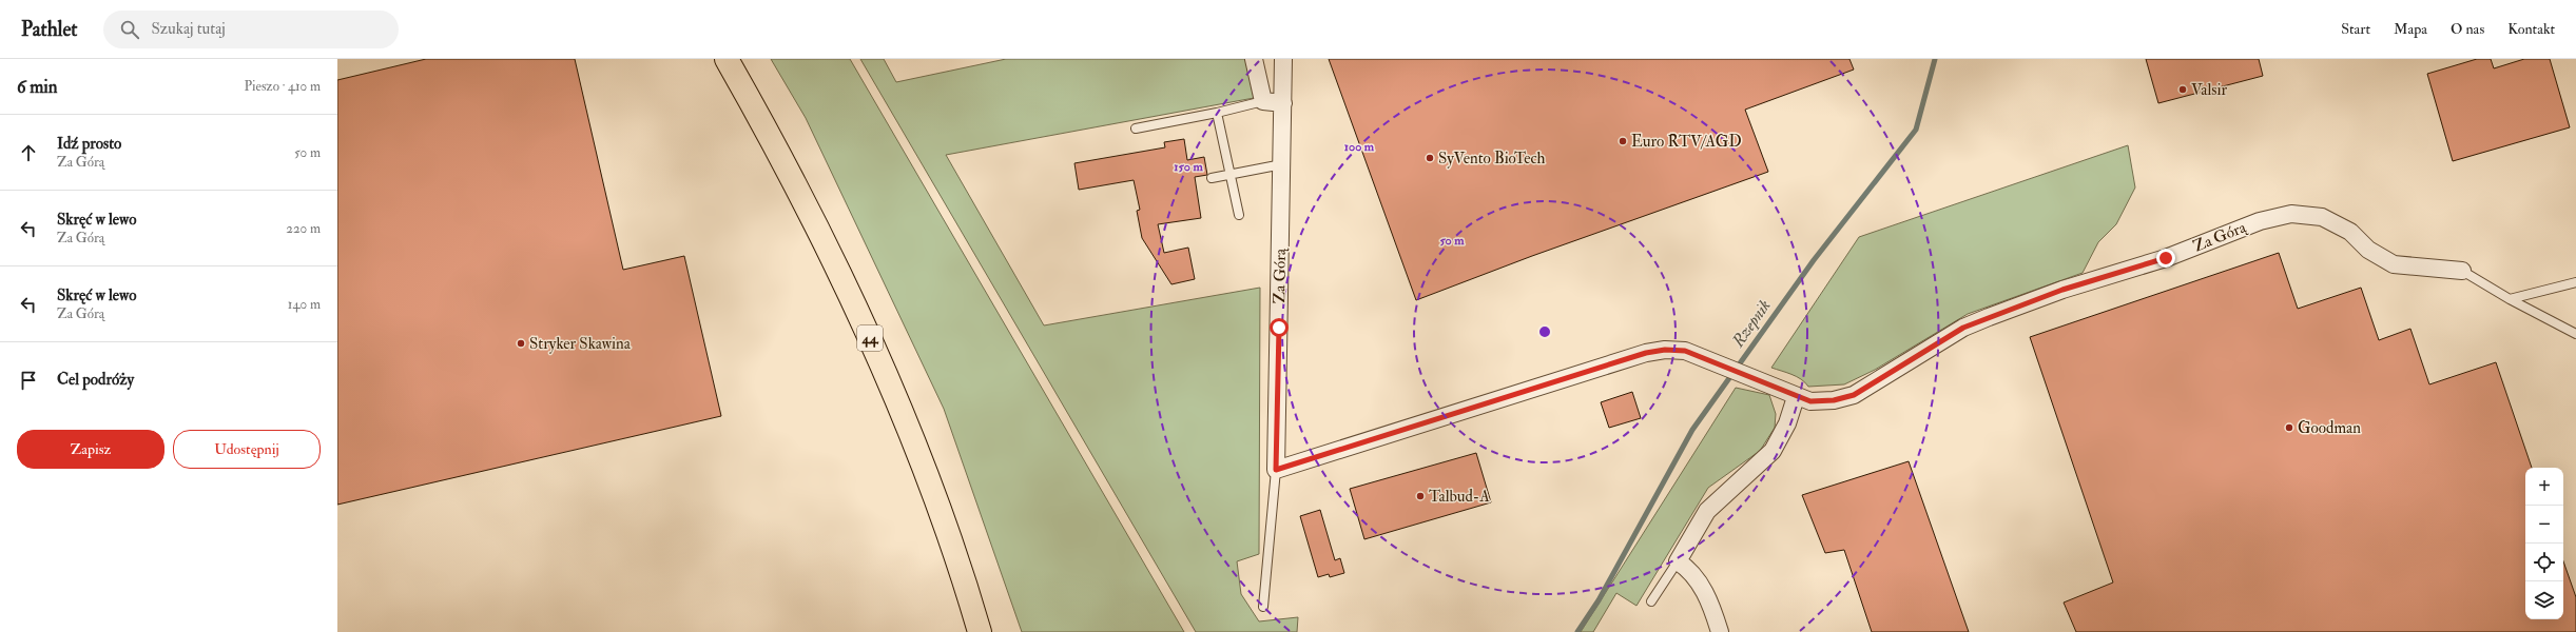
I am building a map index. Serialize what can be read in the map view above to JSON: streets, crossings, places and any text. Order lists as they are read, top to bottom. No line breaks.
{"streets":{"main road":["44"],"street":["Za Górą"]},"water":["Rzepnik"],"places":["Valsir","Euro RTV/AGD","SyVento BioTech","Stryker Skawina","Goodman","Talbud-A"],"page":{"header":"Pathlet","search":"Szukaj tutaj","nav":["Start","Mapa","O nas","Kontakt"],"heading":["6 min","Pieszo · 410 m"],"list":[["Idź prosto","Za Górą","50 m"],["Skręć w lewo","Za Górą","220 m"],["Skręć w lewo","Za Górą","140 m"],"Cel podróży"],"buttons":["Zapisz","Udostępnij"],"map_buttons":["+","−"]},"rings":["100 m","150 m","50 m"]}
